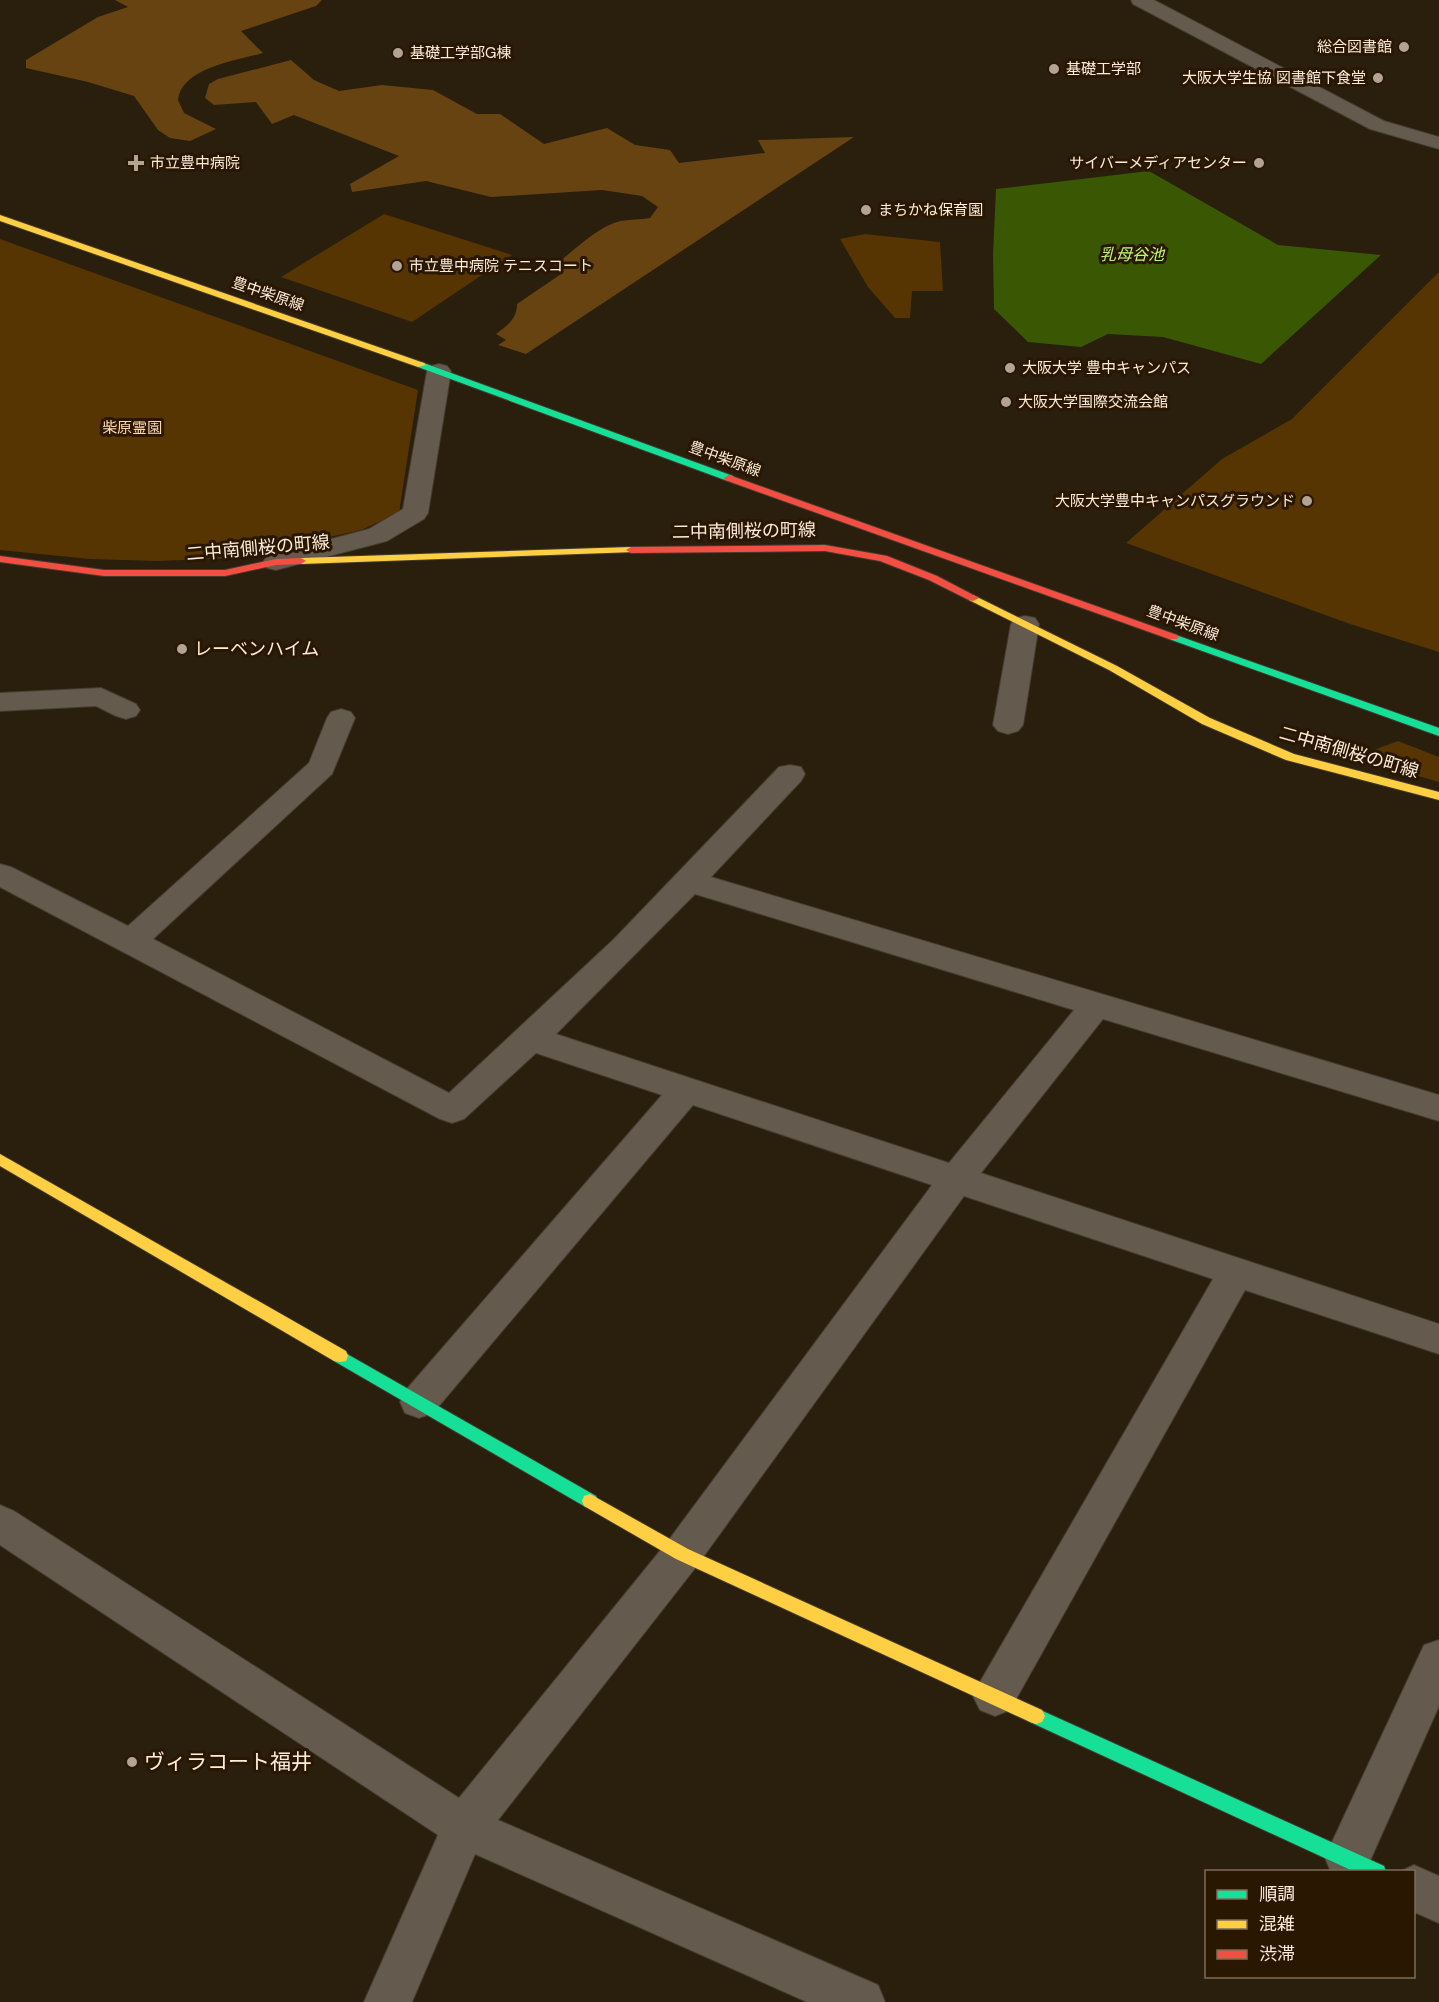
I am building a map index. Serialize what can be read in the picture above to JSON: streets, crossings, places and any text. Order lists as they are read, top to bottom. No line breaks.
{"streets":{"street":["豊中柴原線","二中南側桜の町線"]},"water":["乳母谷池"],"parks":["柴原霊園"],"places":{"other":["総合図書館","基礎工学部G棟","基礎工学部","大阪大学生協 図書館下食堂","サイバーメディアセンター","まちかね保育園","市立豊中病院 テニスコート","大阪大学 豊中キャンパス","大阪大学国際交流会館","大阪大学豊中キャンパスグラウンド","レーベンハイム","ヴィラコート福井"],"health":["市立豊中病院"]},"legend":["順調","混雑","渋滞"]}
